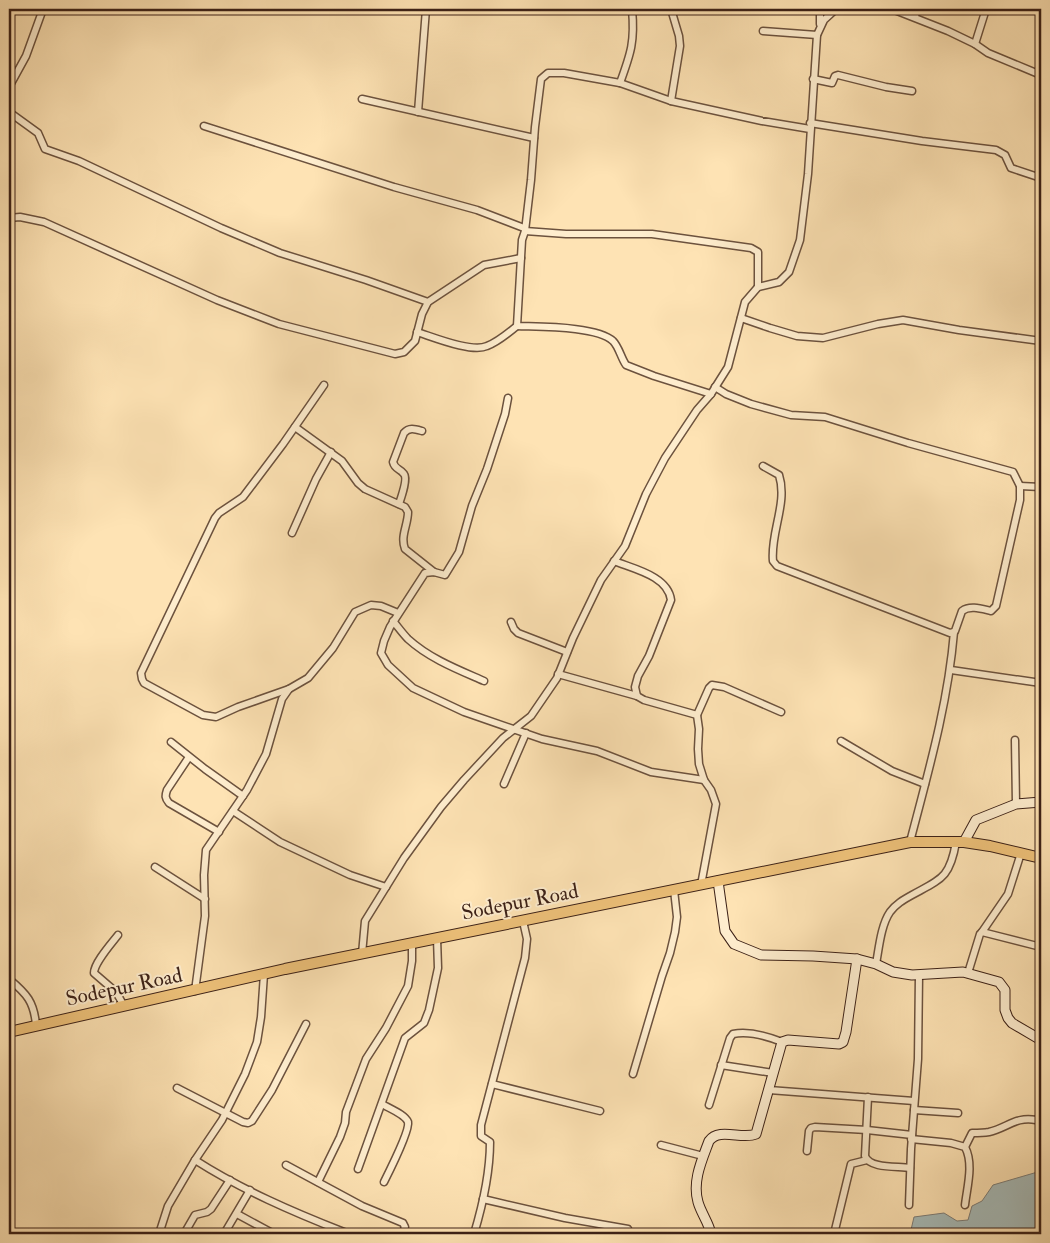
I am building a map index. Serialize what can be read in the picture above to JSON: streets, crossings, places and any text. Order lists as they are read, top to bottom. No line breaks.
{"streets":{"main road":["Sodepur Road"]}}
